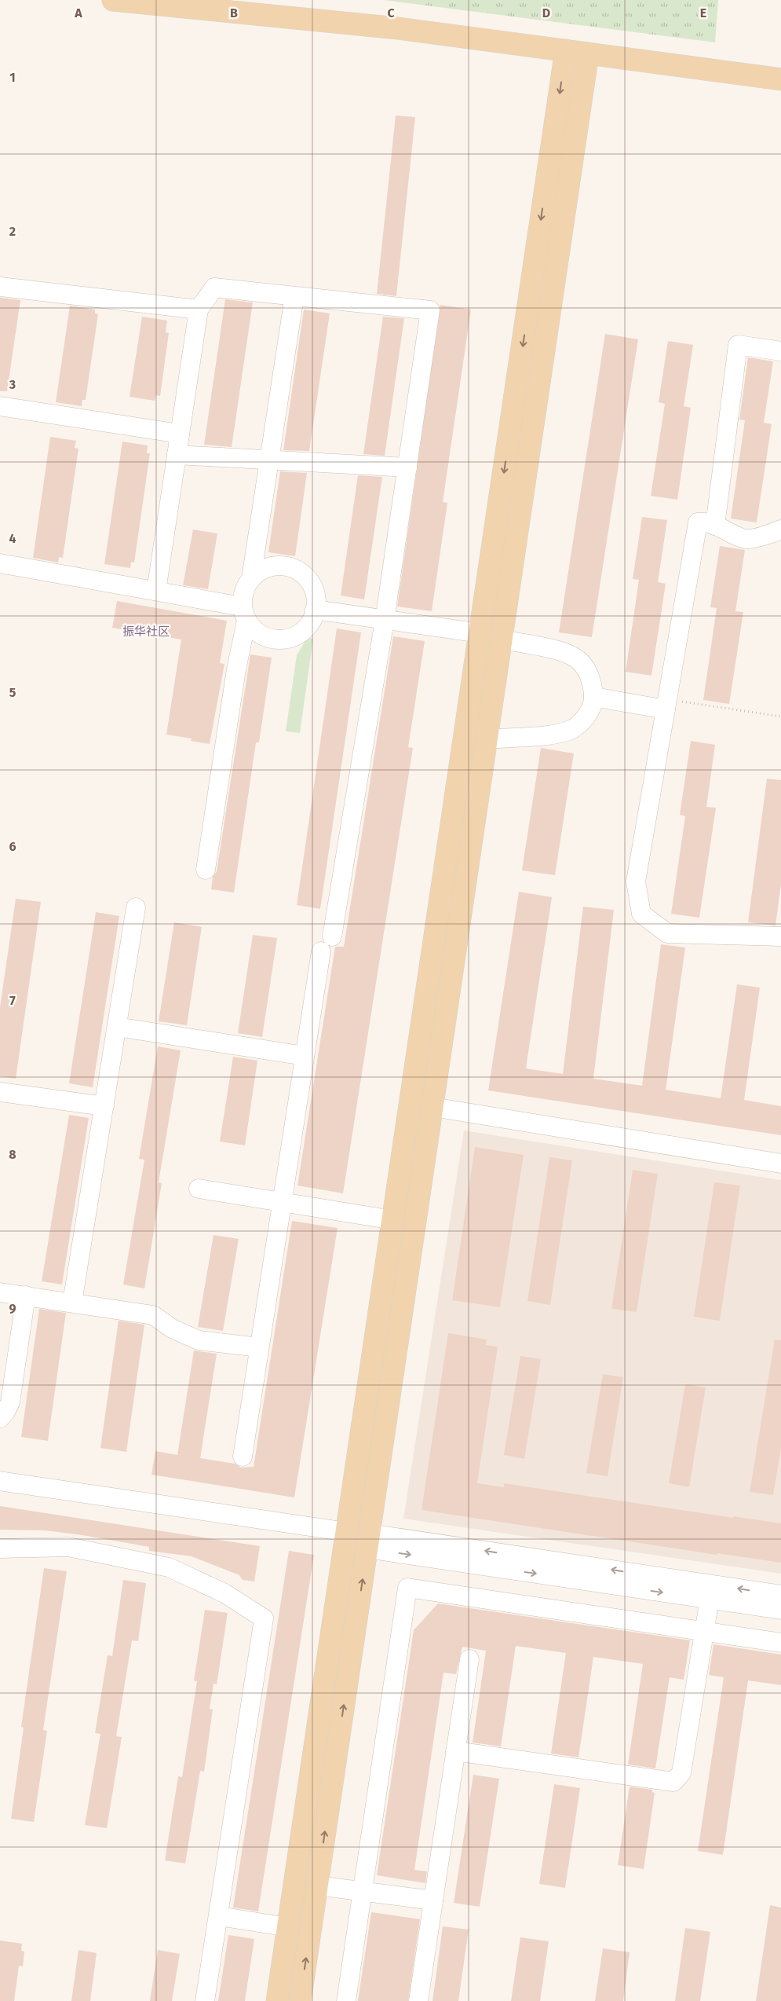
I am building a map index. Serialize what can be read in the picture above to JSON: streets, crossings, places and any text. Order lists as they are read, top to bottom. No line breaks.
{"districts":["振华社区"],"grid":{"columns":["A","B","C","D","E"],"rows":["1","2","3","4","5","6","7","8","9"]}}
